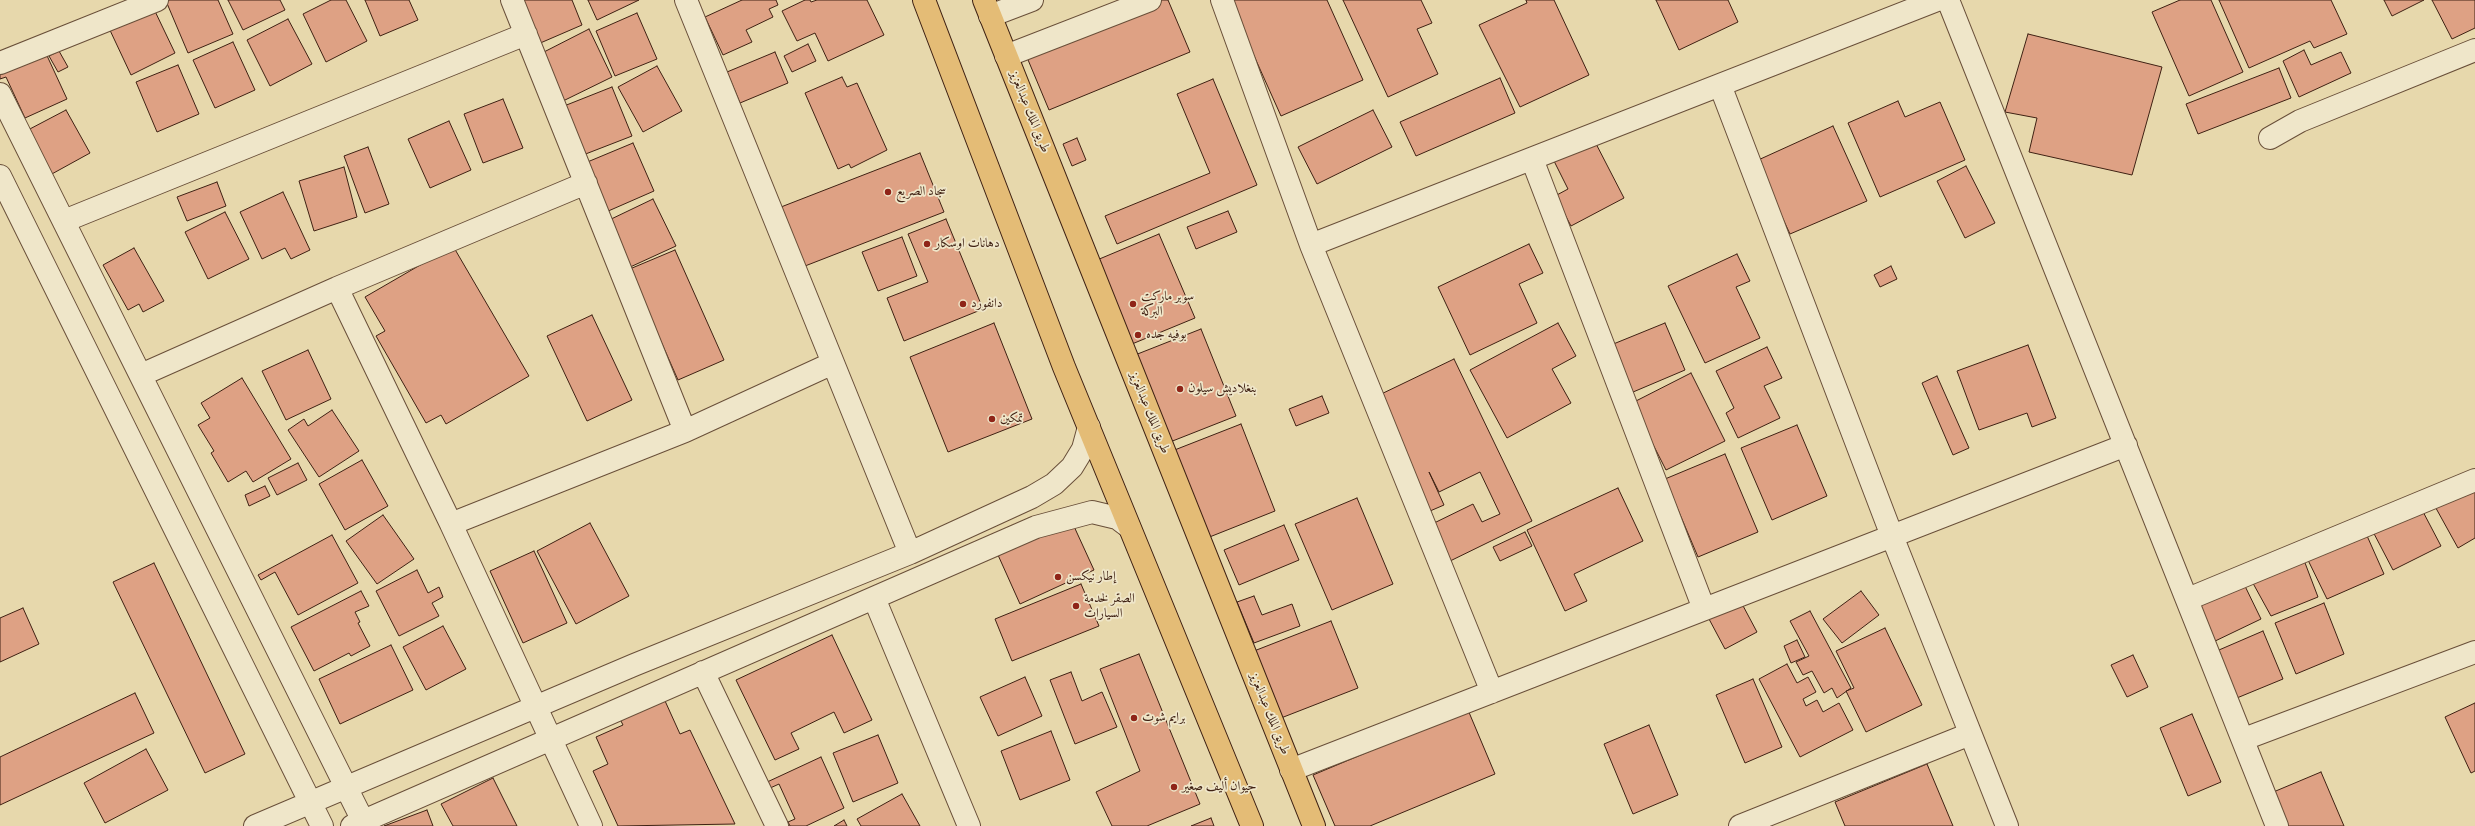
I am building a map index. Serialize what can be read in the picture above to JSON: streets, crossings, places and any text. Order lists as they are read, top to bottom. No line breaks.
{"streets":{"highway":["طريق الملك عبدالعزيز"]},"places":["سجاد الصريع","دهانات اوسكار","دانفورد","سوبر ماركت البركة","بوفيه جده","بنغلاديش سيلون","تمكين","إطار نيكسن","الصقر لخدمة السيارات","برايم شوت","حيوان أليف صغير"]}
